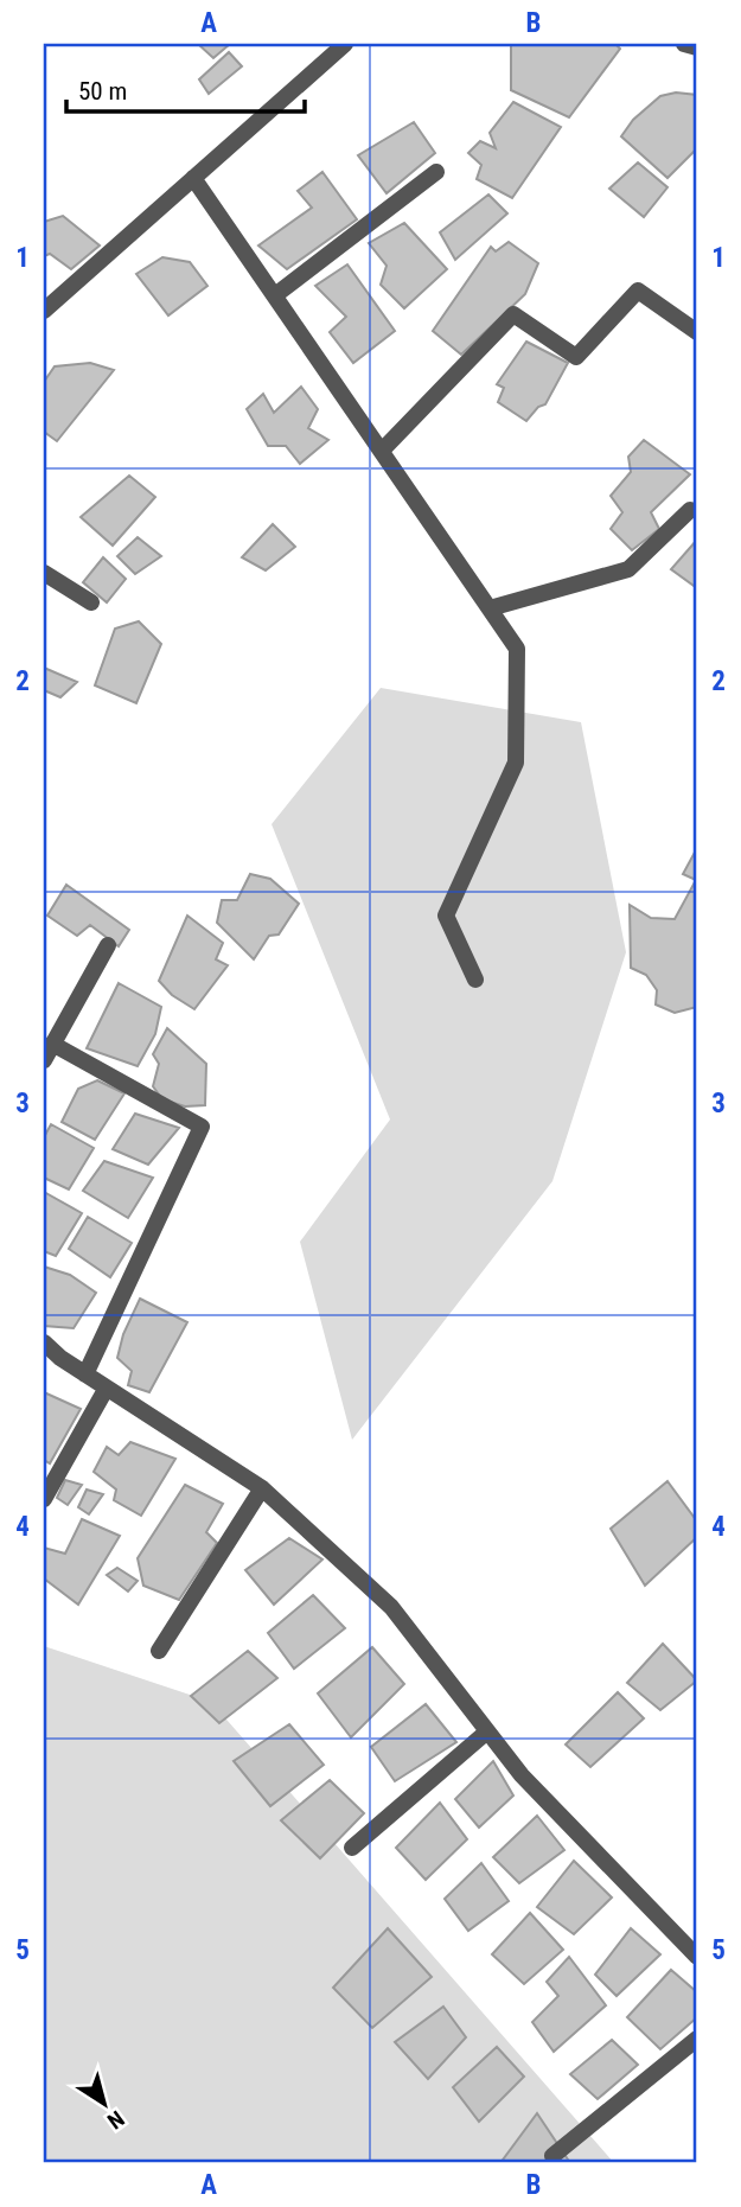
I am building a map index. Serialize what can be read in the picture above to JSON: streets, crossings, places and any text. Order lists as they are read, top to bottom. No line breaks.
{"scale_bar":"50 m","north":"bottom right","grid":{"columns":["A","B"],"rows":["1","2","3","4","5"]}}
